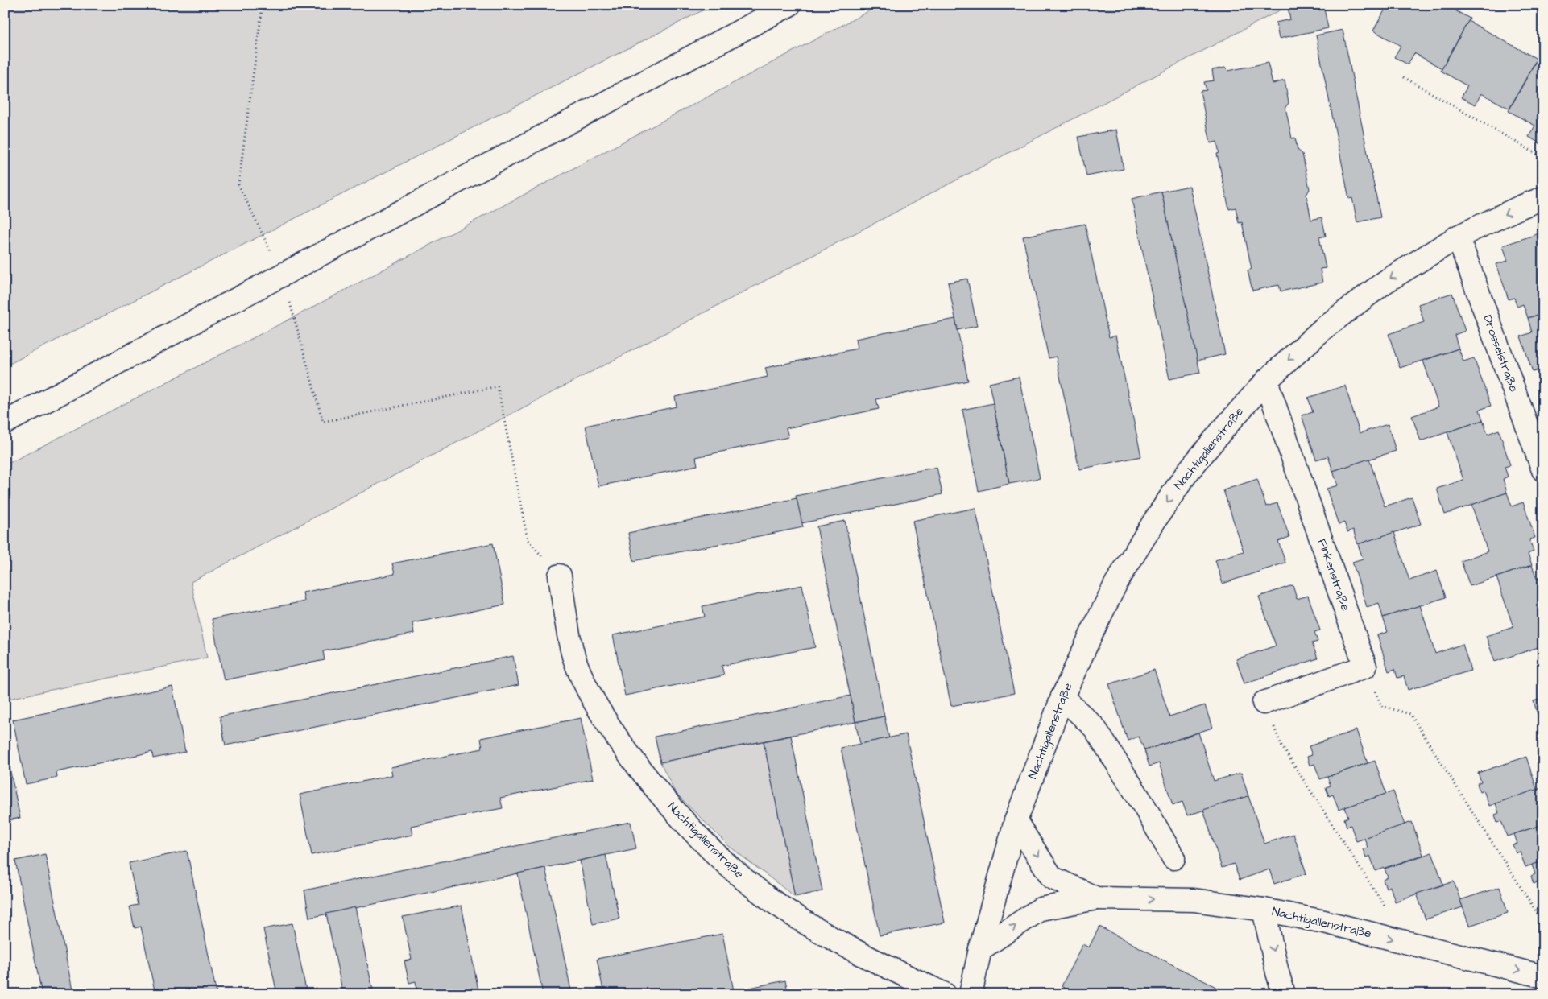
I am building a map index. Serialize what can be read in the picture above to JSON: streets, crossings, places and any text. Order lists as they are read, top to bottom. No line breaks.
{"streets":{"street":["Drosselstraße","Nachtigallenstraße","Finkenstraße"]},"crossings":[["Drosselstraße","Nachtigallenstraße"],["Nachtigallenstraße","Finkenstraße"]]}
